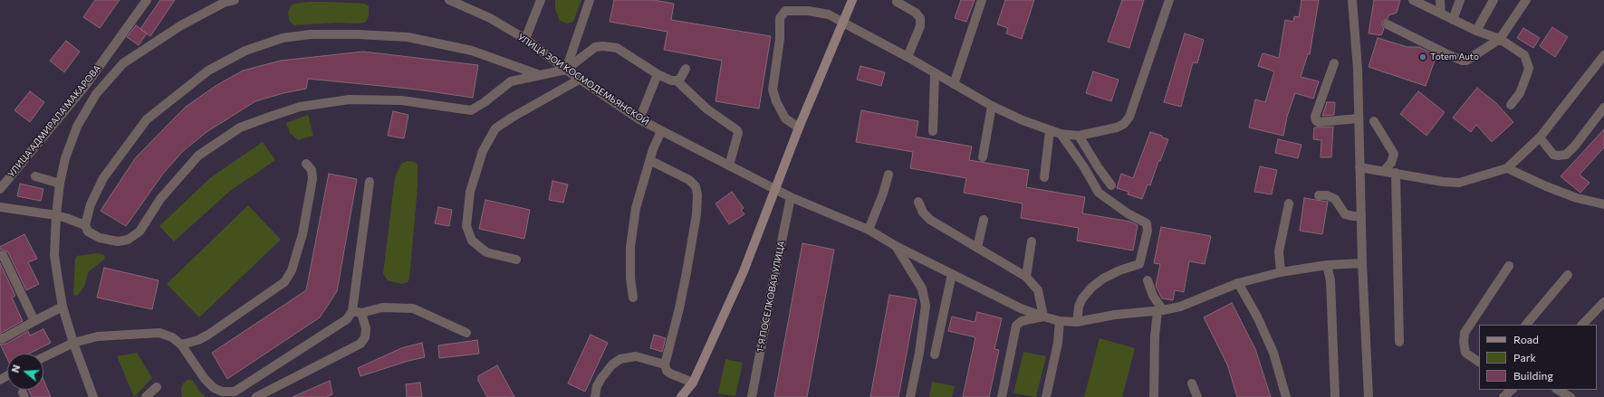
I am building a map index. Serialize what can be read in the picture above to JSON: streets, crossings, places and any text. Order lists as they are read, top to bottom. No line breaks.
{"streets":{"street":["УЛИЦА ЗОИ КОСМОДЕМЬЯНСКОЙ","УЛИЦА АДМИРАЛА МАКАРОВА","1-Я ПОСЕЛКОВАЯ УЛИЦА"]},"crossings":[["УЛИЦА ЗОИ КОСМОДЕМЬЯНСКОЙ","1-Я ПОСЕЛКОВАЯ УЛИЦА"]],"places":["Totem Auto"],"legend":["Road","Park","Building"],"north":"left"}
